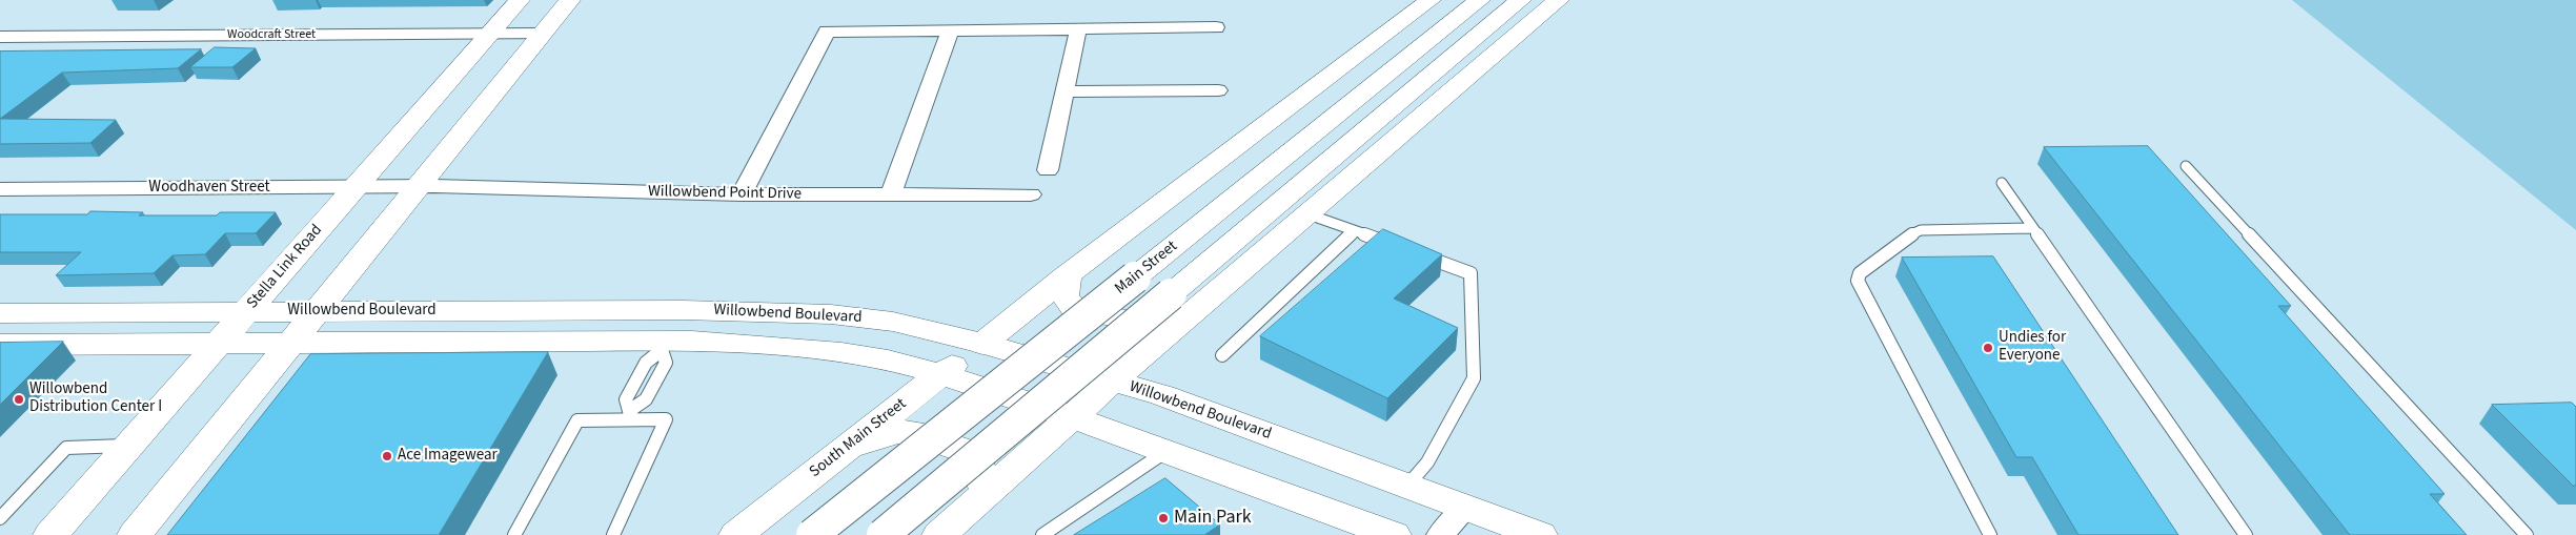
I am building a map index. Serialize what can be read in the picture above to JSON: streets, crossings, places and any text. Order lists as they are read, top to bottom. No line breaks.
{"streets":{"main road":["Stella Link Road","Main Street","Willowbend Boulevard","South Main Street"],"street":["Woodcraft Street","Woodhaven Street","Willowbend Point Drive"]},"crossings":[["Woodcraft Street","Stella Link Road"],["Woodhaven Street","Willowbend Point Drive"],["Woodhaven Street","Stella Link Road"],["Stella Link Road","Willowbend Boulevard"],["Willowbend Boulevard","South Main Street"]],"places":["Undies for Everyone","Willowbend Distribution Center I","Ace Imagewear","Main Park"]}
